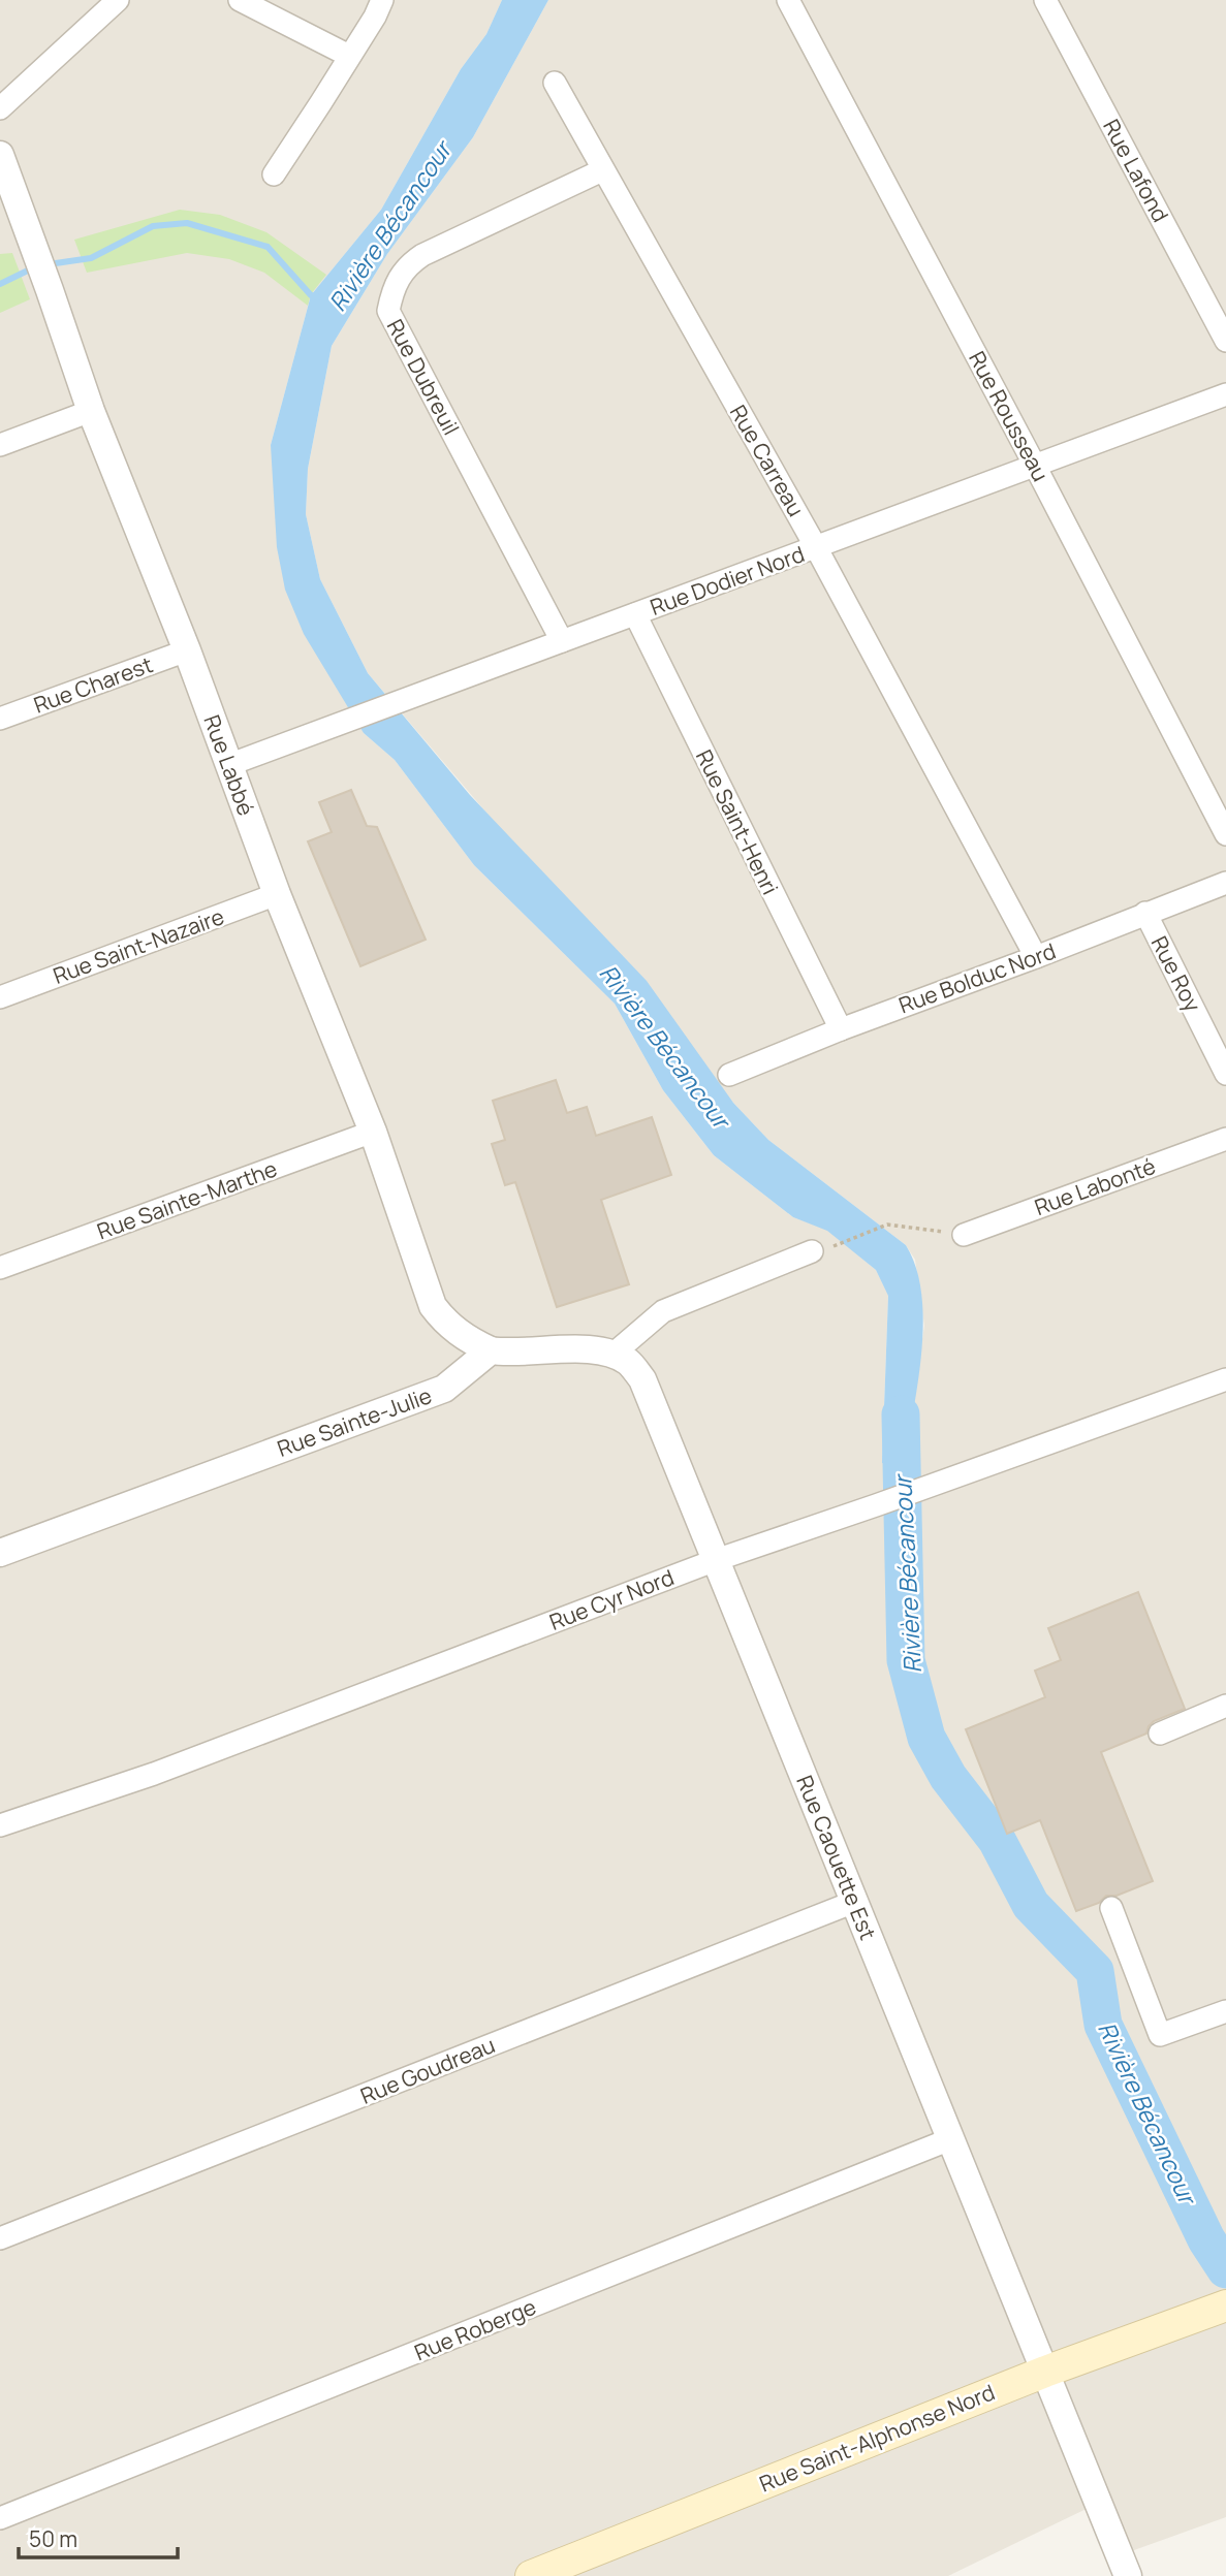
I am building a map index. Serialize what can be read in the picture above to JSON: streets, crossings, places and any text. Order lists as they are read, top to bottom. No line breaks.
{"streets":{"main road":["Rue Saint-Alphonse Nord"],"street":["Rue Lafond","Rue Dubreuil","Rue Rousseau","Rue Carreau","Rue Dodier Nord","Rue Charest","Rue Labbé","Rue Saint-Henri","Rue Saint-Nazaire","Rue Roy","Rue Bolduc Nord","Rue Labonté","Rue Sainte-Marthe","Rue Sainte-Julie","Rue Cyr Nord","Rue Caouette Est","Rue Goudreau","Rue Roberge"]},"crossings":[["Rue Dubreuil","Rue Carreau"],["Rue Dubreuil","Rue Dodier Nord"],["Rue Rousseau","Rue Dodier Nord"],["Rue Carreau","Rue Dodier Nord"],["Rue Carreau","Rue Bolduc Nord"],["Rue Dodier Nord","Rue Labbé"],["Rue Dodier Nord","Rue Saint-Henri"],["Rue Charest","Rue Labbé"],["Rue Labbé","Rue Saint-Nazaire"],["Rue Labbé","Rue Sainte-Marthe"],["Rue Labbé","Rue Sainte-Julie"],["Rue Saint-Henri","Rue Bolduc Nord"],["Rue Roy","Rue Bolduc Nord"],["Rue Cyr Nord","Rue Caouette Est"],["Rue Caouette Est","Rue Goudreau"],["Rue Caouette Est","Rue Roberge"],["Rue Caouette Est","Rue Saint-Alphonse Nord"]],"water":["Rivière Bécancour"],"scale_bar":"50 m"}
